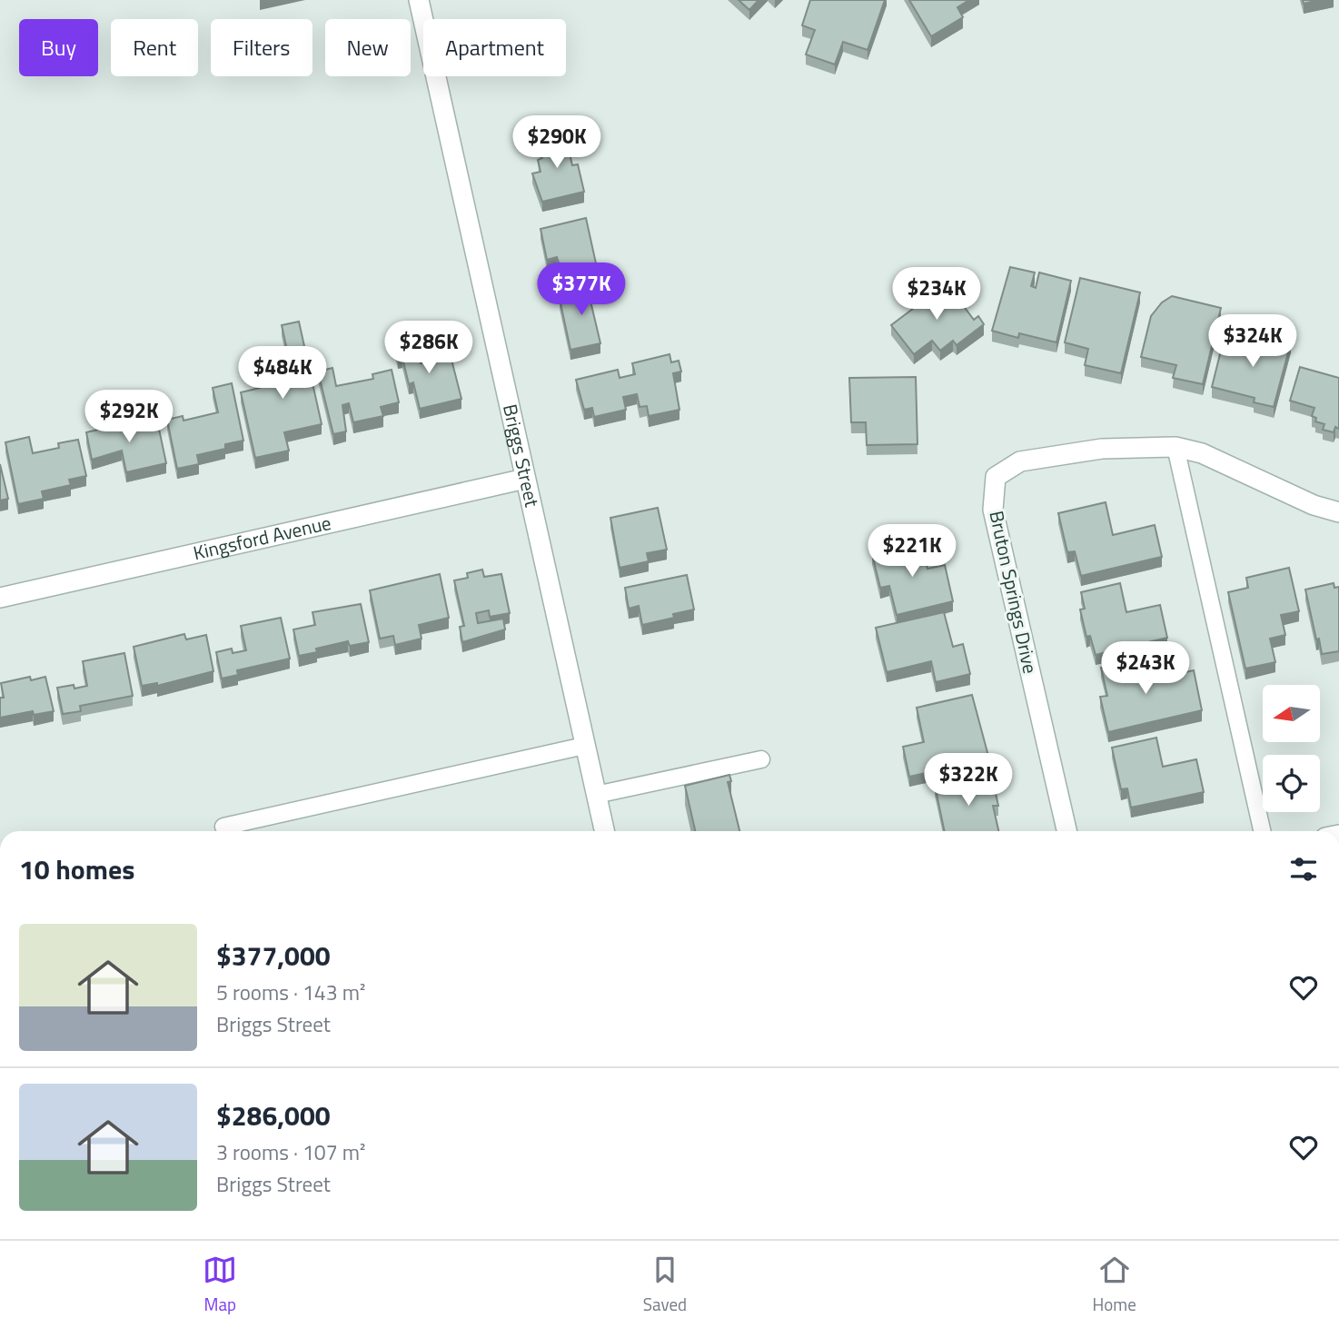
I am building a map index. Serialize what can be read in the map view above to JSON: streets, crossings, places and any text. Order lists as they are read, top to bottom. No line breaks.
{"streets":{"street":["Briggs Street","Kingsford Avenue","Bruton Springs Drive"]},"crossings":[["Briggs Street","Kingsford Avenue"]],"north":"left","page":{"chip":["Buy","Rent","Filters","New","Apartment"],"price":["$290K","$377K","$234K","$324K","$286K","$484K","$292K","$221K","$243K","$322K"],"heading":"10 homes","list":[{"name":"$377,000","note":"5 rooms · 143 m² · Briggs Street"},{"name":"$286,000","note":"3 rooms · 107 m² · Briggs Street"}],"tabs":["Map","Saved","Home"]}}
